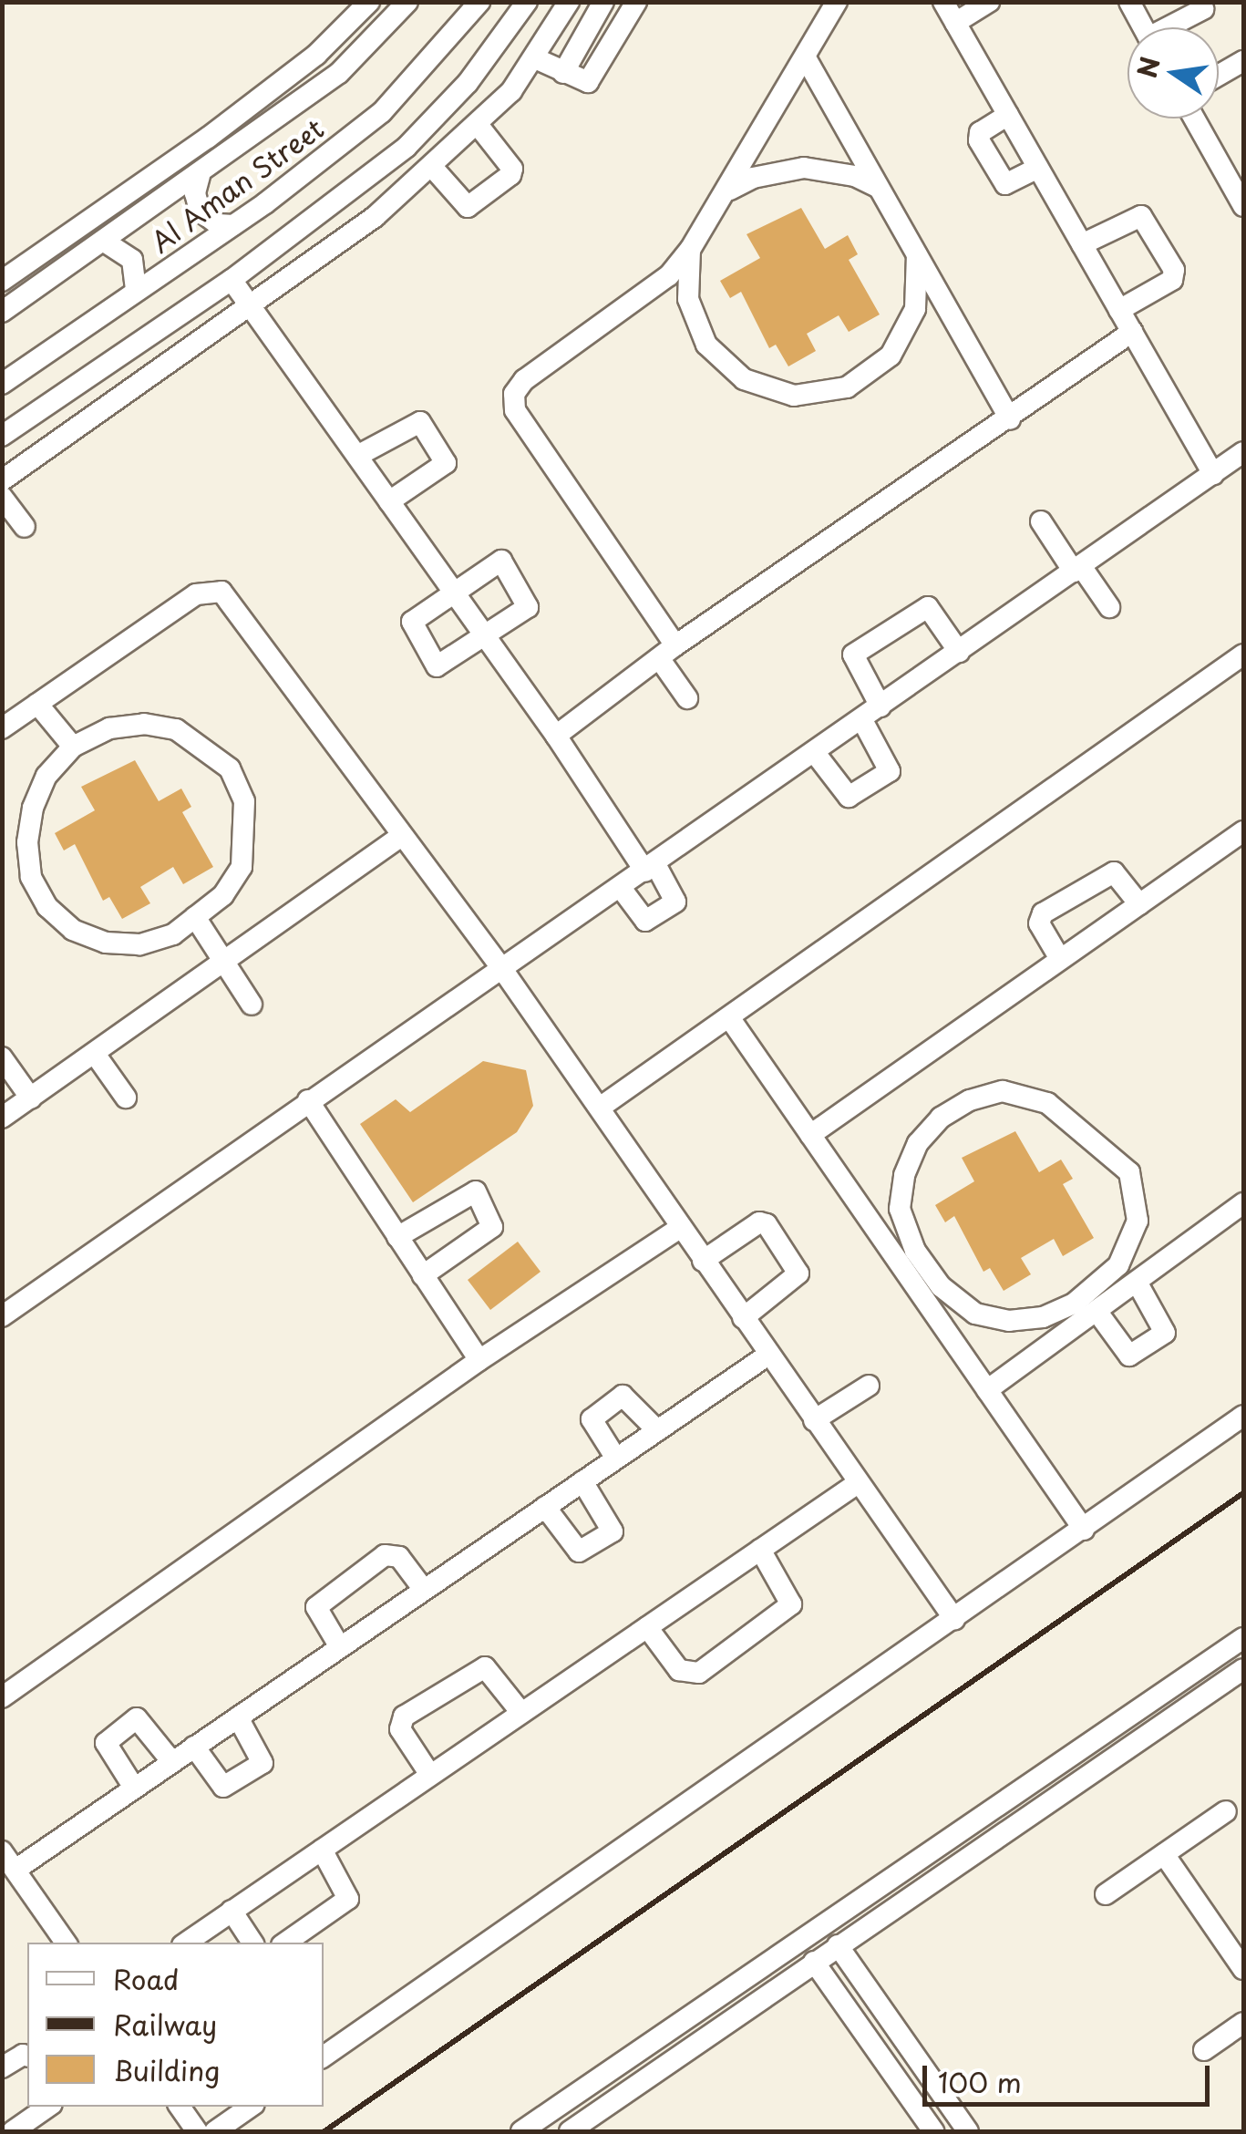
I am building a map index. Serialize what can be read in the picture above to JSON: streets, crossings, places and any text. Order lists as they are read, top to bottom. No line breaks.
{"streets":{"street":["Al Aman Street"]},"legend":["Road","Railway","Building"],"scale_bar":"100 m","north":"left"}
